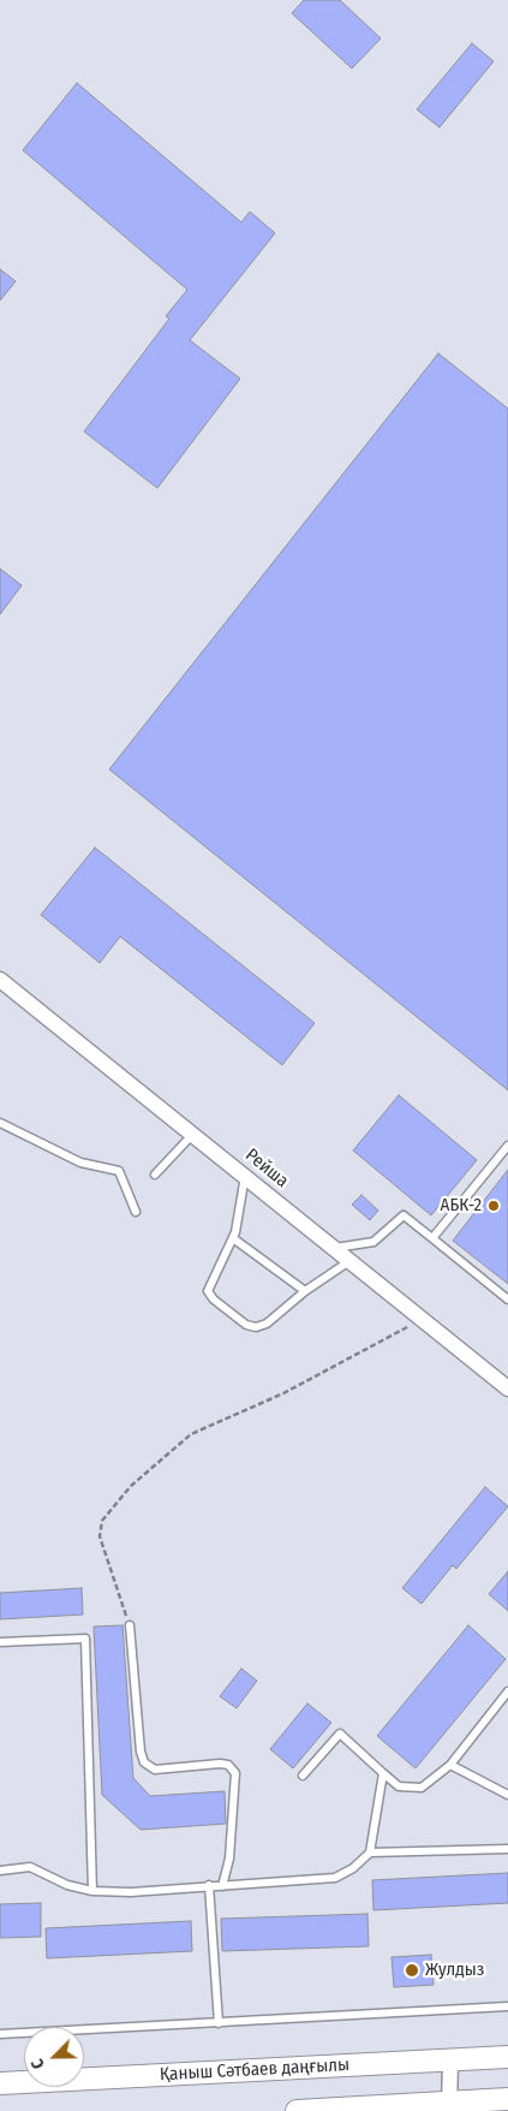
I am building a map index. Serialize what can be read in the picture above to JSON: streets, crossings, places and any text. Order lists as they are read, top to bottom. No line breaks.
{"streets":{"main road":["Қаныш Сәтбаев даңғылы"],"street":["Рейша"]},"places":["АБК-2","Жулдыз"],"north":"bottom left"}
